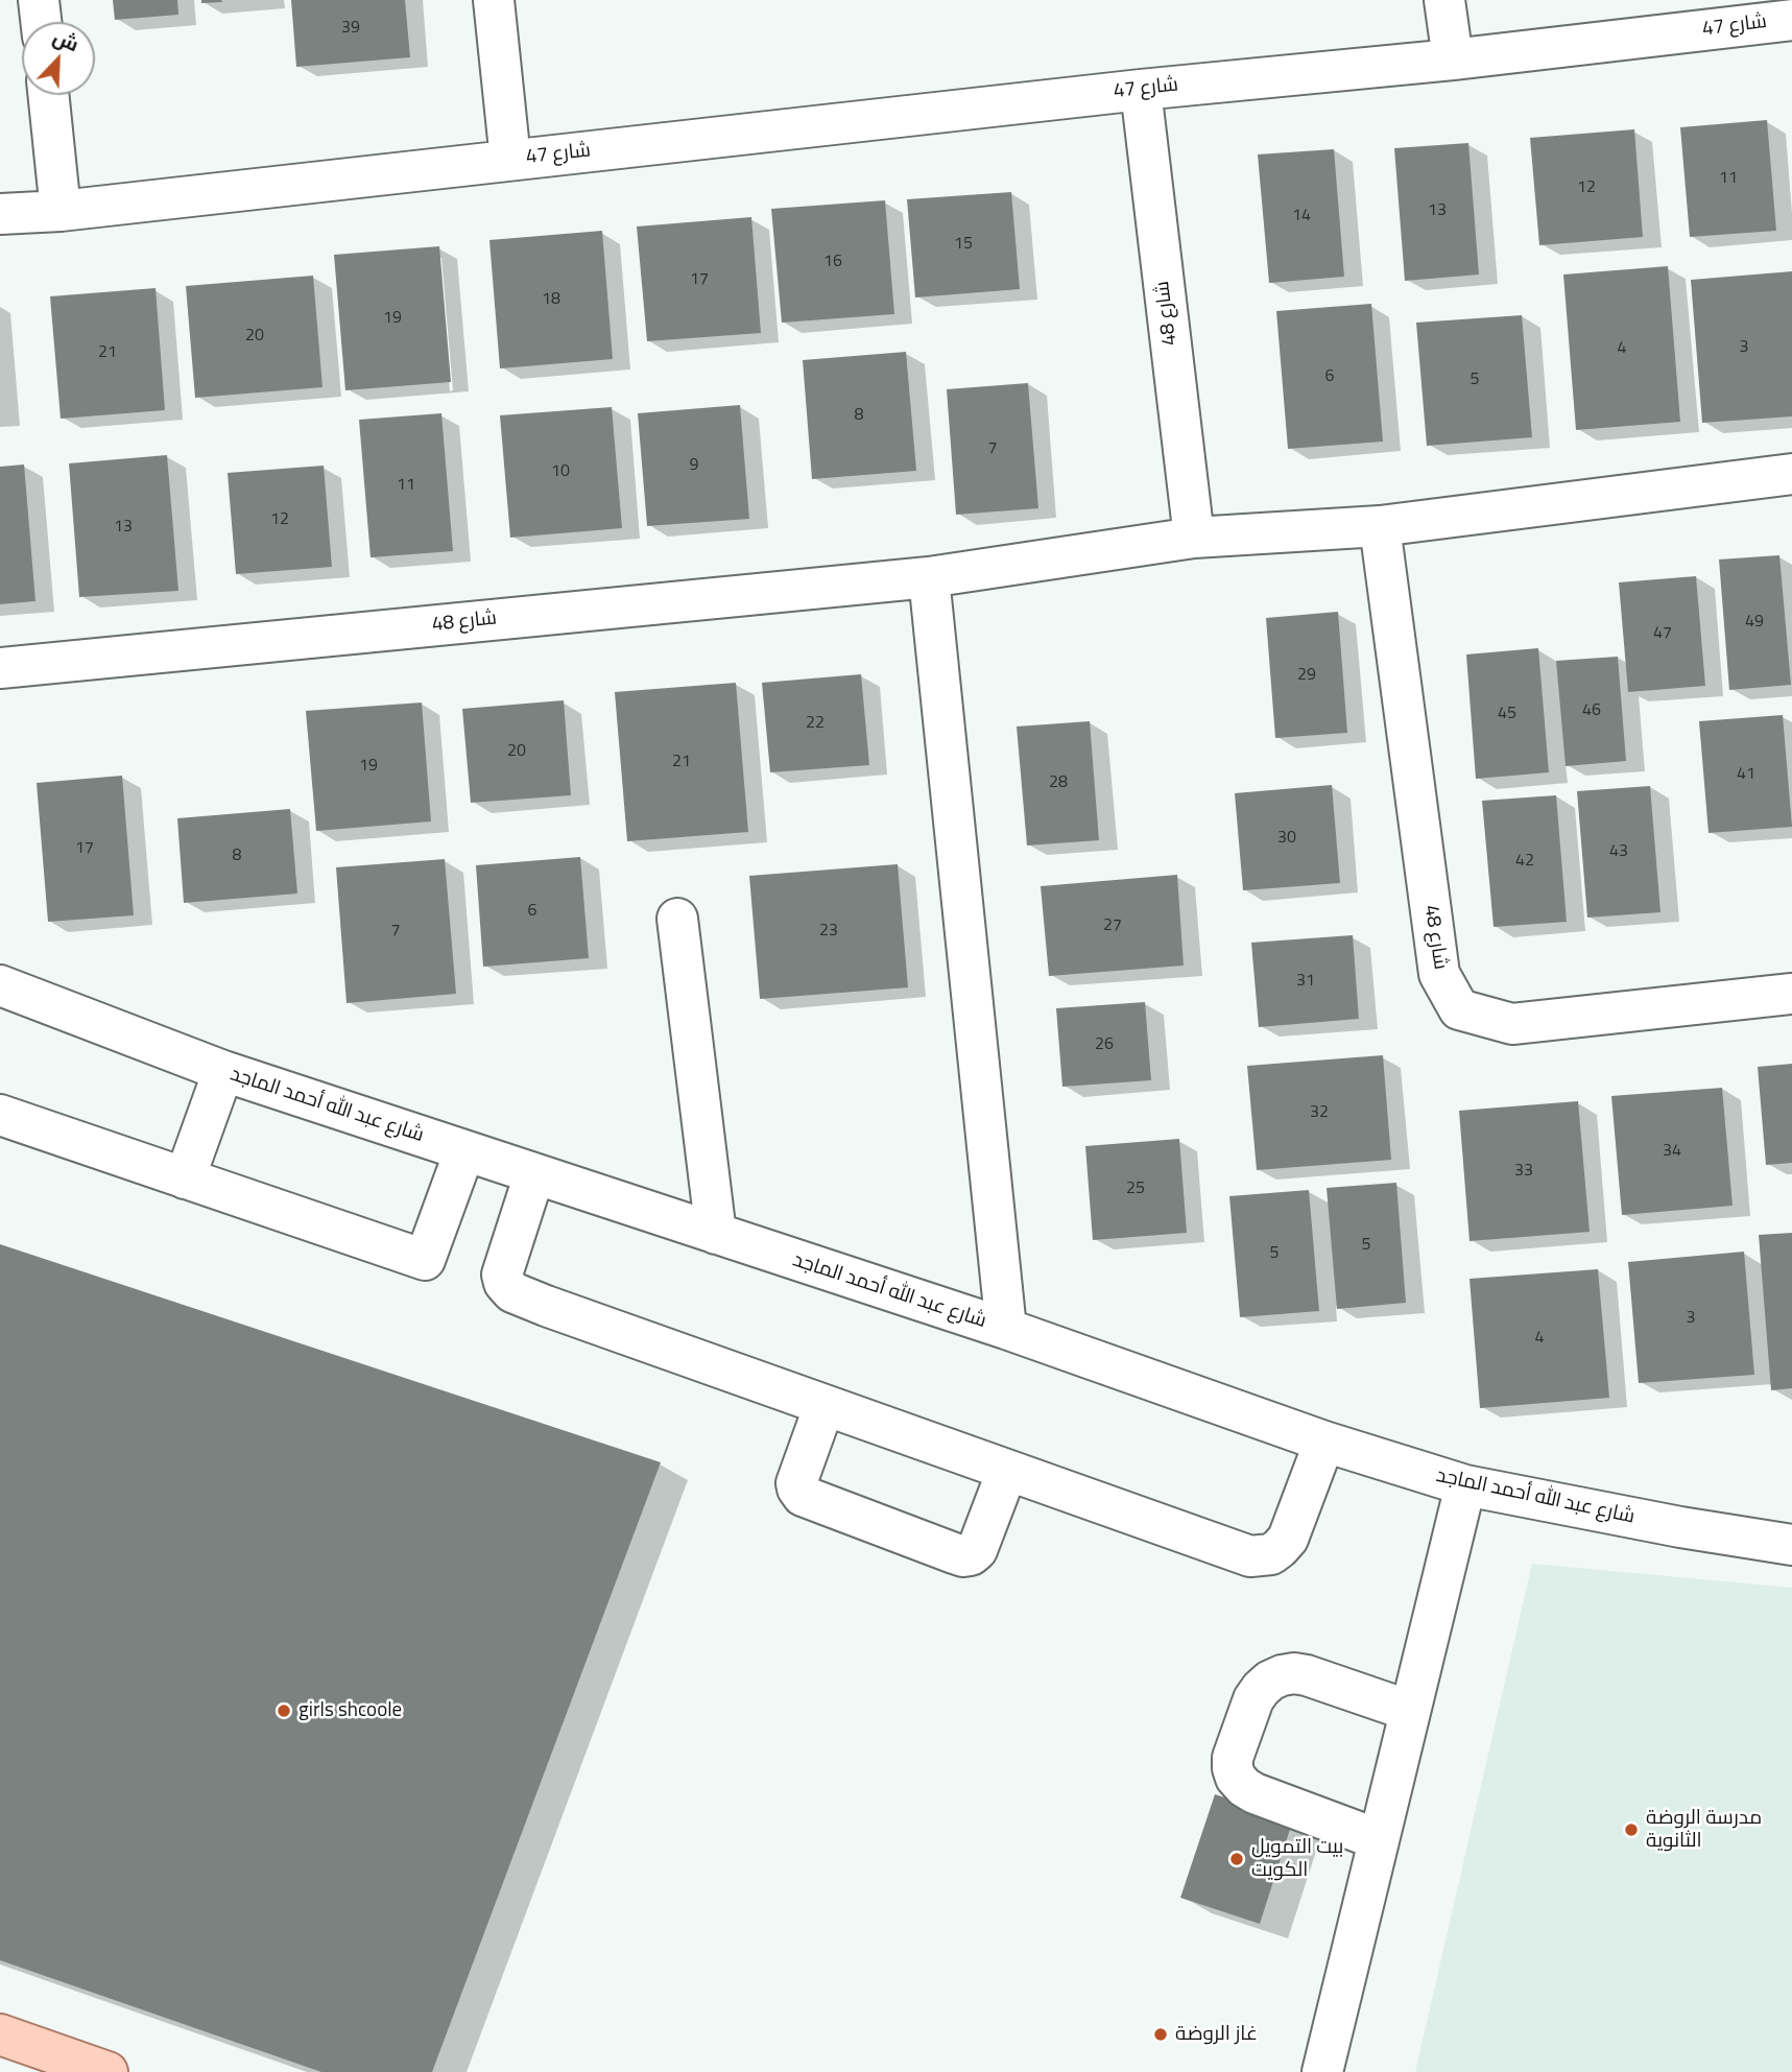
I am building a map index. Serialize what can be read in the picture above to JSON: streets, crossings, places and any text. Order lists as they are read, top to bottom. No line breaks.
{"streets":{"street":["شارع 47","شارع 48","شارع عبد الله أحمد الماجد"]},"crossings":[["شارع 47","شارع 48"]],"places":["girls shcoole","مدرسة الروضة الثانوية","بيت التمويل الكويت","غاز الروضة"],"house_numbers":["39","11","12","13","14","15","16","17","18","19","20","3","4","21","6","5","8","7","9","10","11","12","13","49","47","29","46","45","22","20","21","19","41","28","30","17","43","8","42","6","27","7","23","31","26","32","34","33","25","5","5","3","4"],"north":"top right"}
